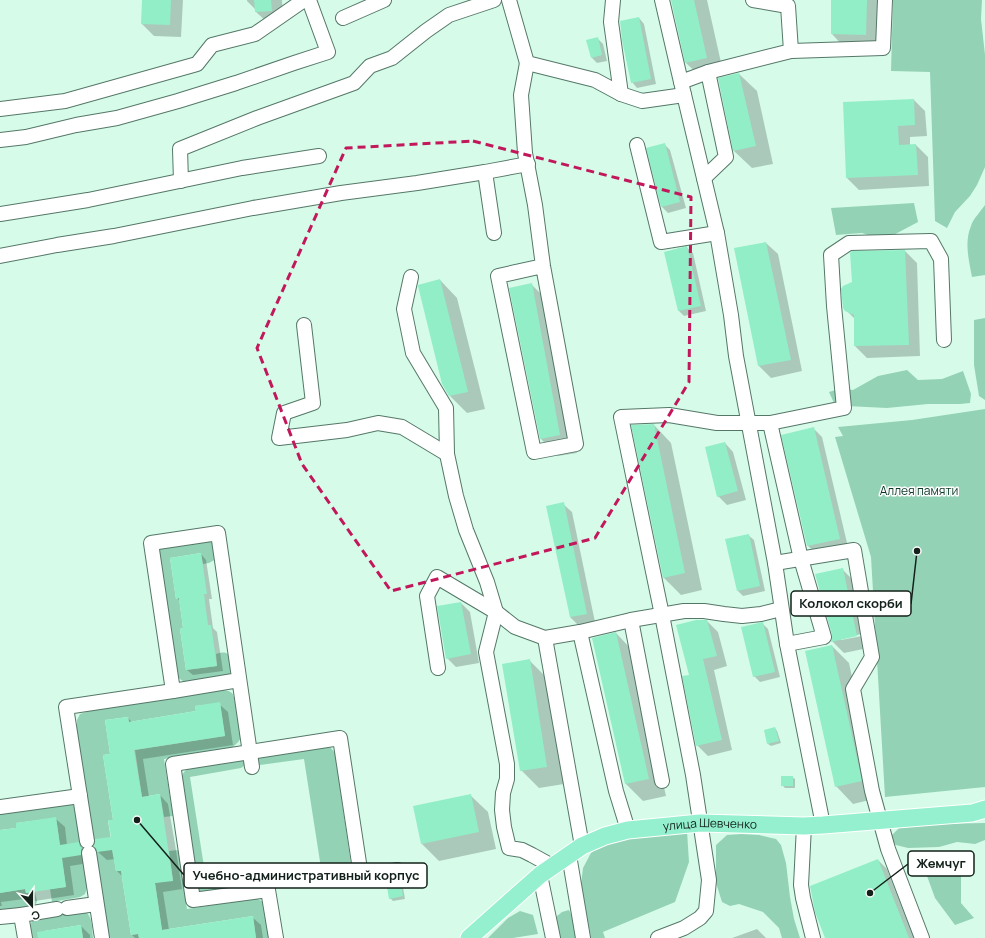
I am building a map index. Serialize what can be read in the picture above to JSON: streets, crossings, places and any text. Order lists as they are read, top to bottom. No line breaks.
{"streets":{"main road":["улица Шевченко"]},"parks":["Аллея памяти"],"places":["Колокол скорби","Учебно-административный корпус","Жемчуг"],"north":"bottom"}
